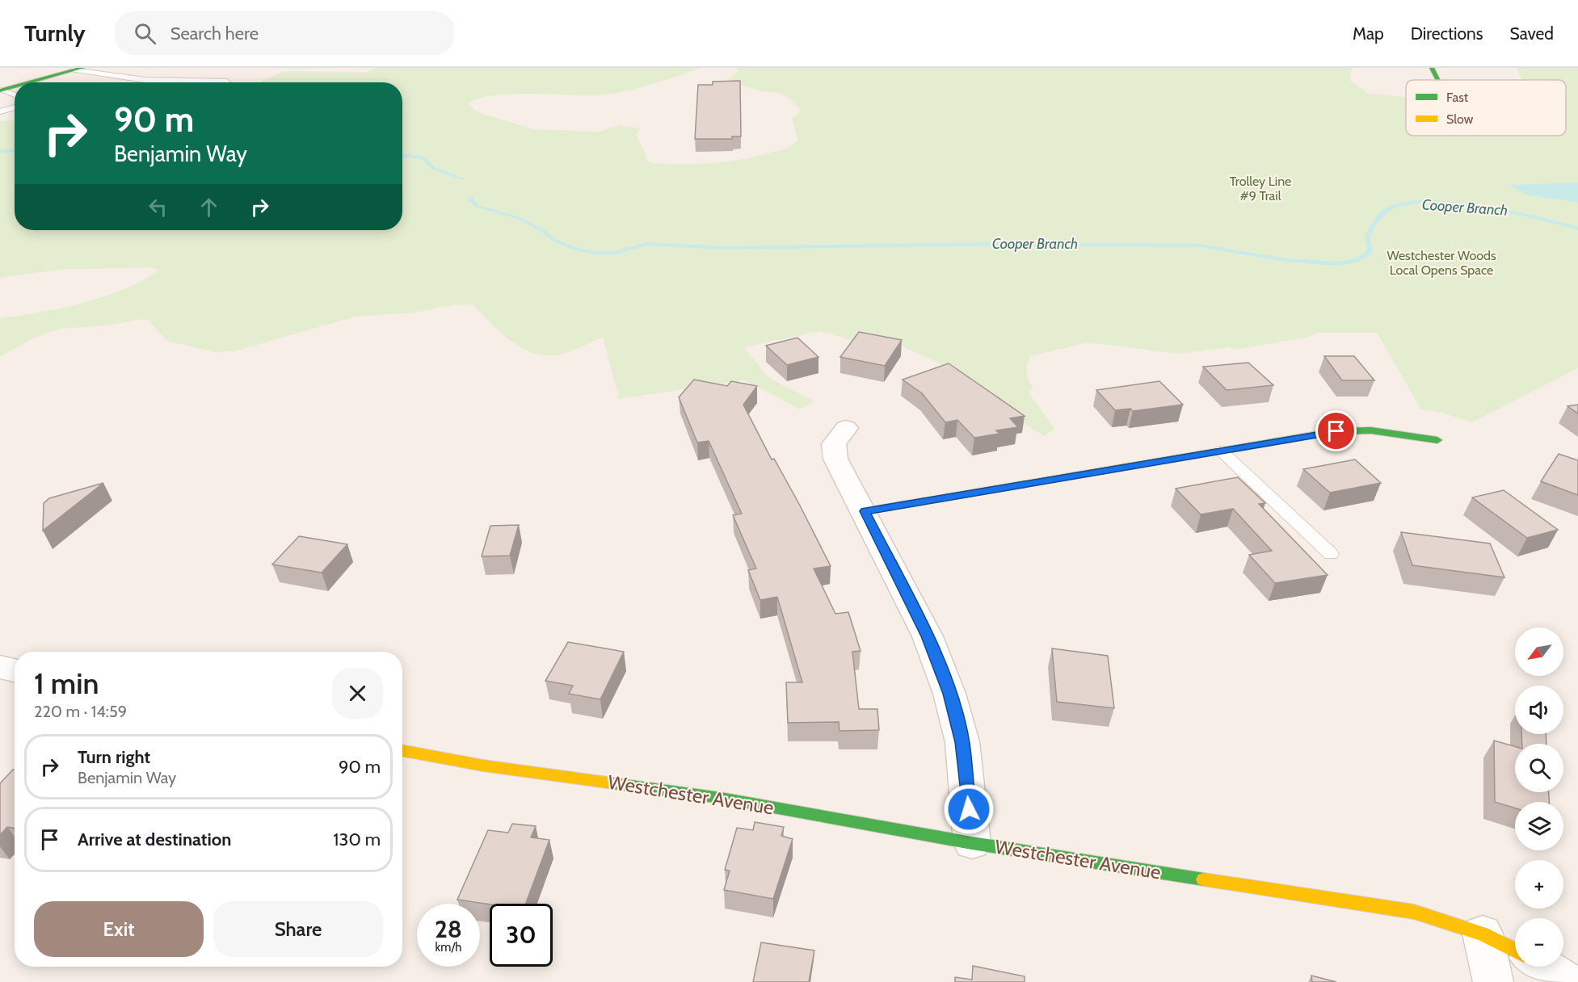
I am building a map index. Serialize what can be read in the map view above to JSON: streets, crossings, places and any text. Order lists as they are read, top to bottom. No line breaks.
{"streets":{"street":["Westchester Avenue"]},"water":["Cooper Branch"],"parks":["Trolley Line #9 Trail","Westchester Woods Local Opens Space"],"legend":["Fast","Slow"],"north":"bottom left","page":{"header":"Turnly","search":"Search here","nav":["Map","Directions","Saved"],"turn":["90 m","Benjamin Way"],"map_buttons":["+","−"],"heading":["1 min","220 m · 14:59"],"list":[{"name":"Turn right","note":"Benjamin Way","value":"90 m"},{"name":"Arrive at destination","value":"130 m"}],"buttons":["Exit","Share"],"speed":"28 km/h","limit":"30"}}
